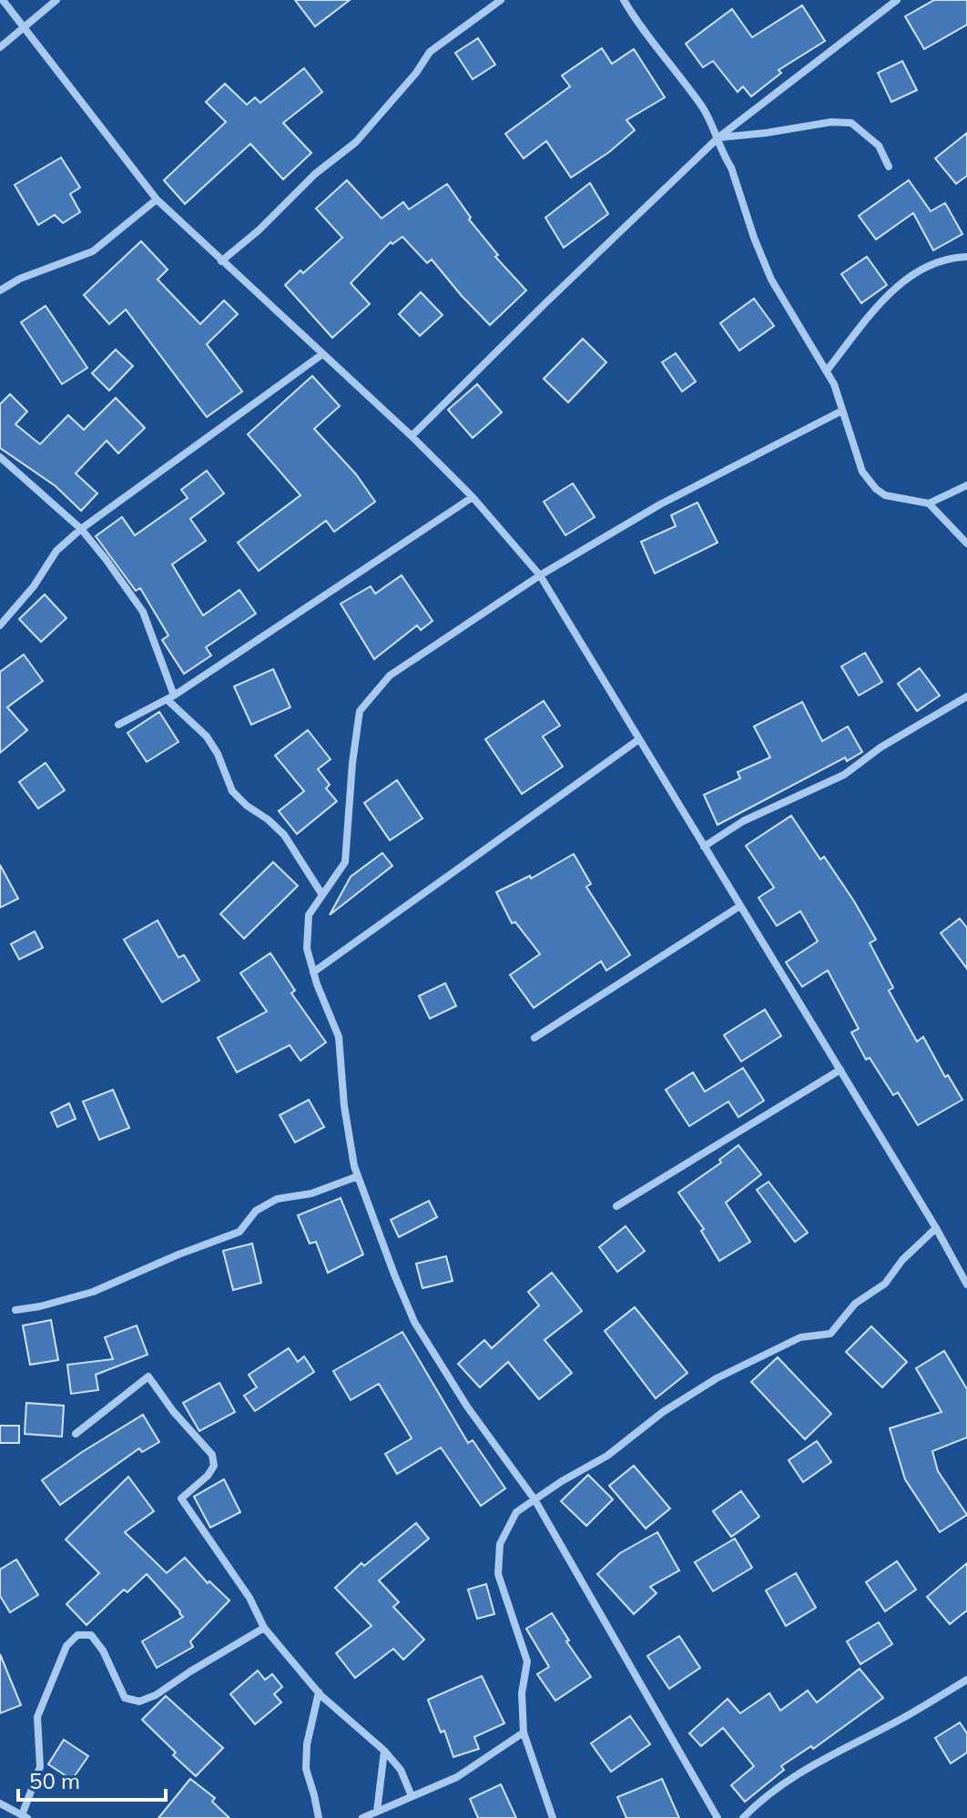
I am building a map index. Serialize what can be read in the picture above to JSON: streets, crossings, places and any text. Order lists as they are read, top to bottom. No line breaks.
{"scale_bar":"50 m"}
